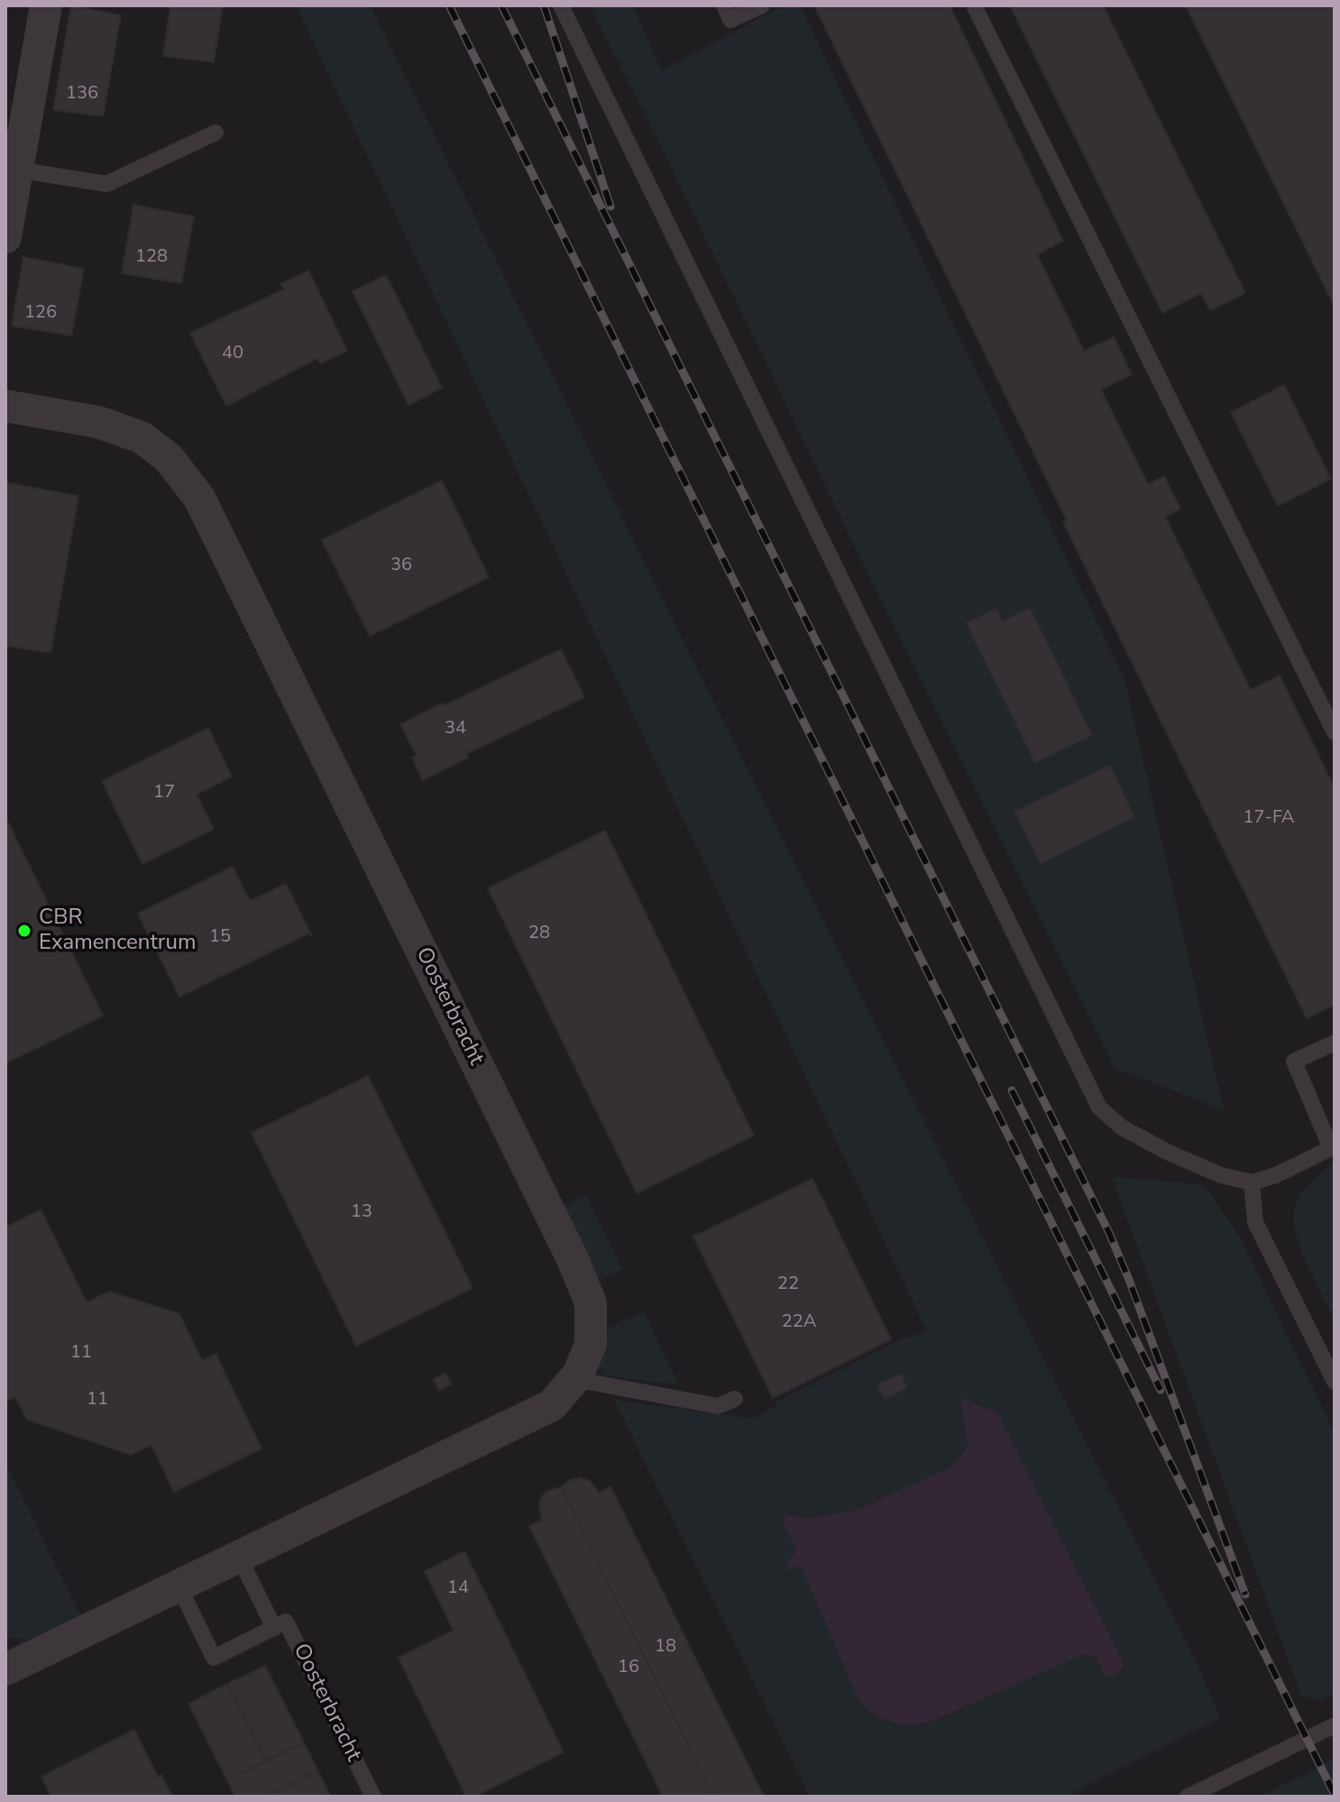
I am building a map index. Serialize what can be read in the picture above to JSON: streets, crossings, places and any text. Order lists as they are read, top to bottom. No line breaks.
{"streets":{"street":["Oosterbracht"]},"places":["CBR Examencentrum"],"house_numbers":["136","128","126","40","36","34","17","17-FA","28","15","13","22","22A","11","11","14","18","16"]}
